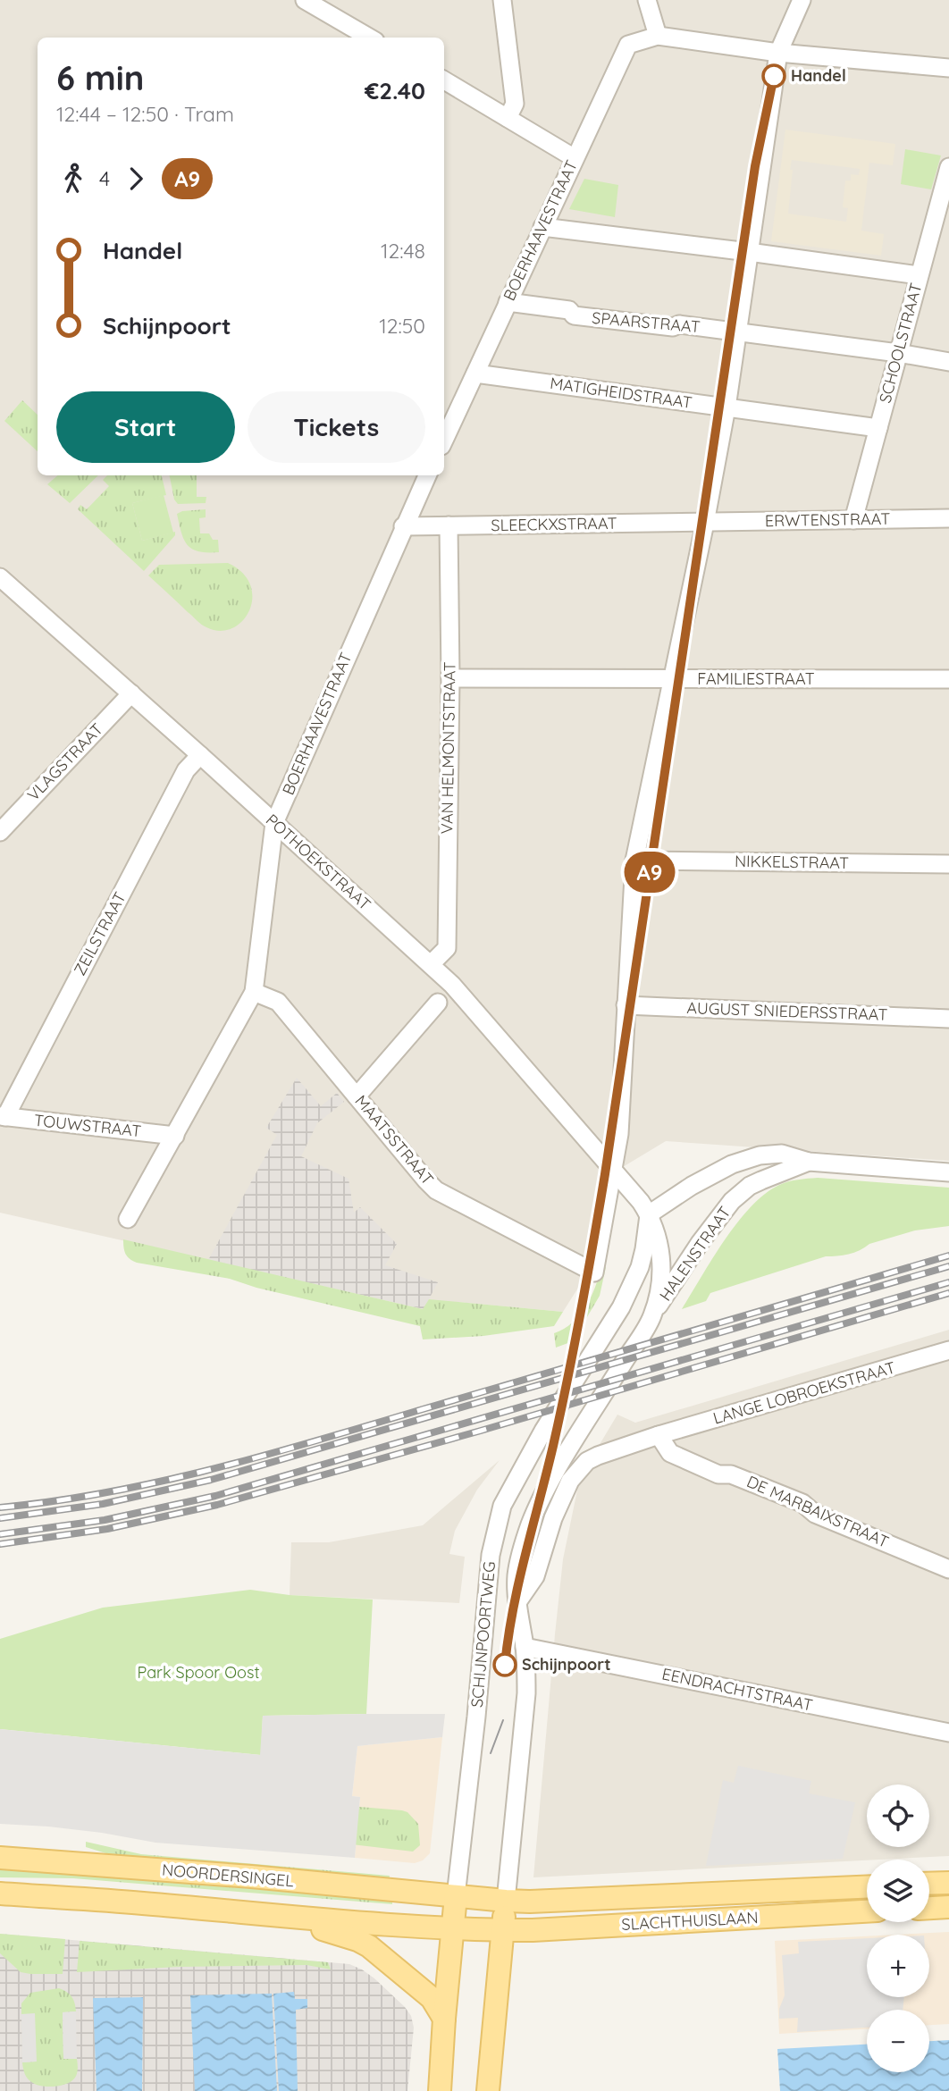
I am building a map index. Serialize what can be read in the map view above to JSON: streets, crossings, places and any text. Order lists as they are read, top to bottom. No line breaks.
{"streets":{"main road":["SCHIJNPOORTWEG","NOORDERSINGEL","SLACHTHUISLAAN"],"street":["BOERHAAVESTRAAT","SPAARSTRAAT","SCHOOLSTRAAT","MATIGHEIDSTRAAT","ERWTENSTRAAT","SLEECKXSTRAAT","FAMILIESTRAAT","VAN HELMONTSTRAAT","VLAGSTRAAT","POTHOEKSTRAAT","NIKKELSTRAAT","ZEILSTRAAT","AUGUST SNIEDERSSTRAAT","TOUWSTRAAT","MAATSSTRAAT","HALENSTRAAT","LANGE LOBROEKSTRAAT","DE MARBAIXSTRAAT","EENDRACHTSTRAAT"]},"crossings":[["BOERHAAVESTRAAT","SPAARSTRAAT"],["BOERHAAVESTRAAT","MATIGHEIDSTRAAT"],["BOERHAAVESTRAAT","SLEECKXSTRAAT"],["BOERHAAVESTRAAT","POTHOEKSTRAAT"],["BOERHAAVESTRAAT","TOUWSTRAAT"],["BOERHAAVESTRAAT","MAATSSTRAAT"],["SPAARSTRAAT","SCHOOLSTRAAT"],["SCHOOLSTRAAT","MATIGHEIDSTRAAT"],["SCHOOLSTRAAT","ERWTENSTRAAT"],["ERWTENSTRAAT","SLEECKXSTRAAT"],["SLEECKXSTRAAT","VAN HELMONTSTRAAT"],["FAMILIESTRAAT","VAN HELMONTSTRAAT"],["VAN HELMONTSTRAAT","POTHOEKSTRAAT"],["VLAGSTRAAT","POTHOEKSTRAAT"],["POTHOEKSTRAAT","ZEILSTRAAT"],["POTHOEKSTRAAT","MAATSSTRAAT"],["POTHOEKSTRAAT","SCHIJNPOORTWEG"],["ZEILSTRAAT","TOUWSTRAAT"],["MAATSSTRAAT","SCHIJNPOORTWEG"],["HALENSTRAAT","SCHIJNPOORTWEG"],["LANGE LOBROEKSTRAAT","DE MARBAIXSTRAAT"],["LANGE LOBROEKSTRAAT","SCHIJNPOORTWEG"],["DE MARBAIXSTRAAT","SCHIJNPOORTWEG"],["SCHIJNPOORTWEG","EENDRACHTSTRAAT"],["SCHIJNPOORTWEG","NOORDERSINGEL"],["SCHIJNPOORTWEG","SLACHTHUISLAAN"],["NOORDERSINGEL","SLACHTHUISLAAN"]],"parks":["Park Spoor Oost"],"places":["Handel","Schijnpoort"],"lines":["tram line A9"],"page":{"on_map":"A9","heading":["6 min","12:44 – 12:50 · Tram","€2.40"],"legs":["4","A9"],"list":[{"name":"Handel","value":"12:48"},{"name":"Schijnpoort","value":"12:50"}],"buttons":["Start","Tickets"],"map_buttons":["+","−"]}}
